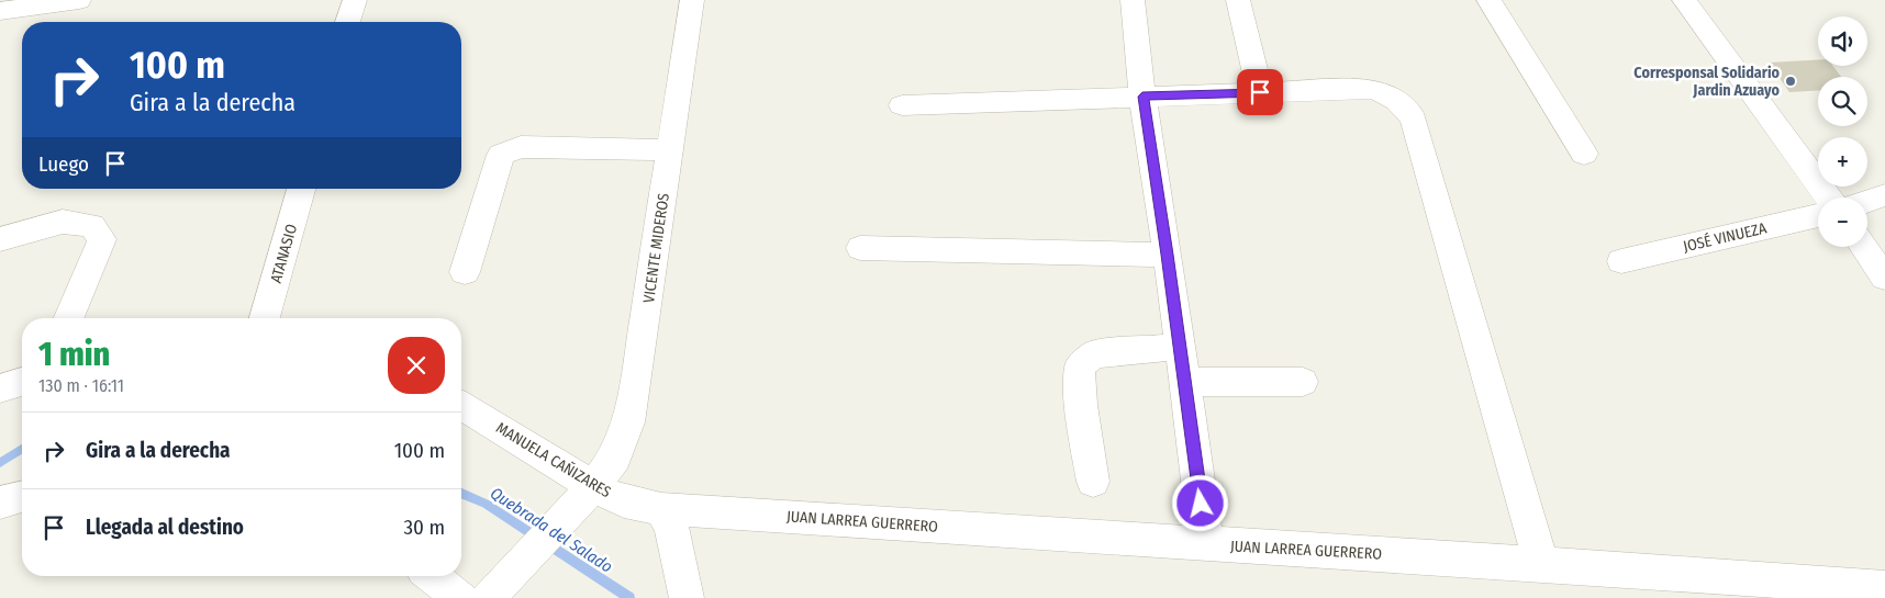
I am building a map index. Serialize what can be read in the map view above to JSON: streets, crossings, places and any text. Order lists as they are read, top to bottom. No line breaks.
{"streets":{"street":["JOSÉ VINUEZA","VICENTE MIDEROS","ATANASIO","MANUELA CAÑIZARES","JUAN LARREA GUERRERO"]},"crossings":[["VICENTE MIDEROS","MANUELA CAÑIZARES"],["MANUELA CAÑIZARES","JUAN LARREA GUERRERO"]],"water":["Quebrada del Salado"],"places":["Corresponsal Solidario Jardin Azuayo"],"page":{"map_buttons":["+","−"],"turn":["100 m","Gira a la derecha"],"then":"Luego","heading":["1 min","130 m · 16:11"],"list":[{"name":"Gira a la derecha","value":"100 m"},{"name":"Llegada al destino","value":"30 m"}]}}
